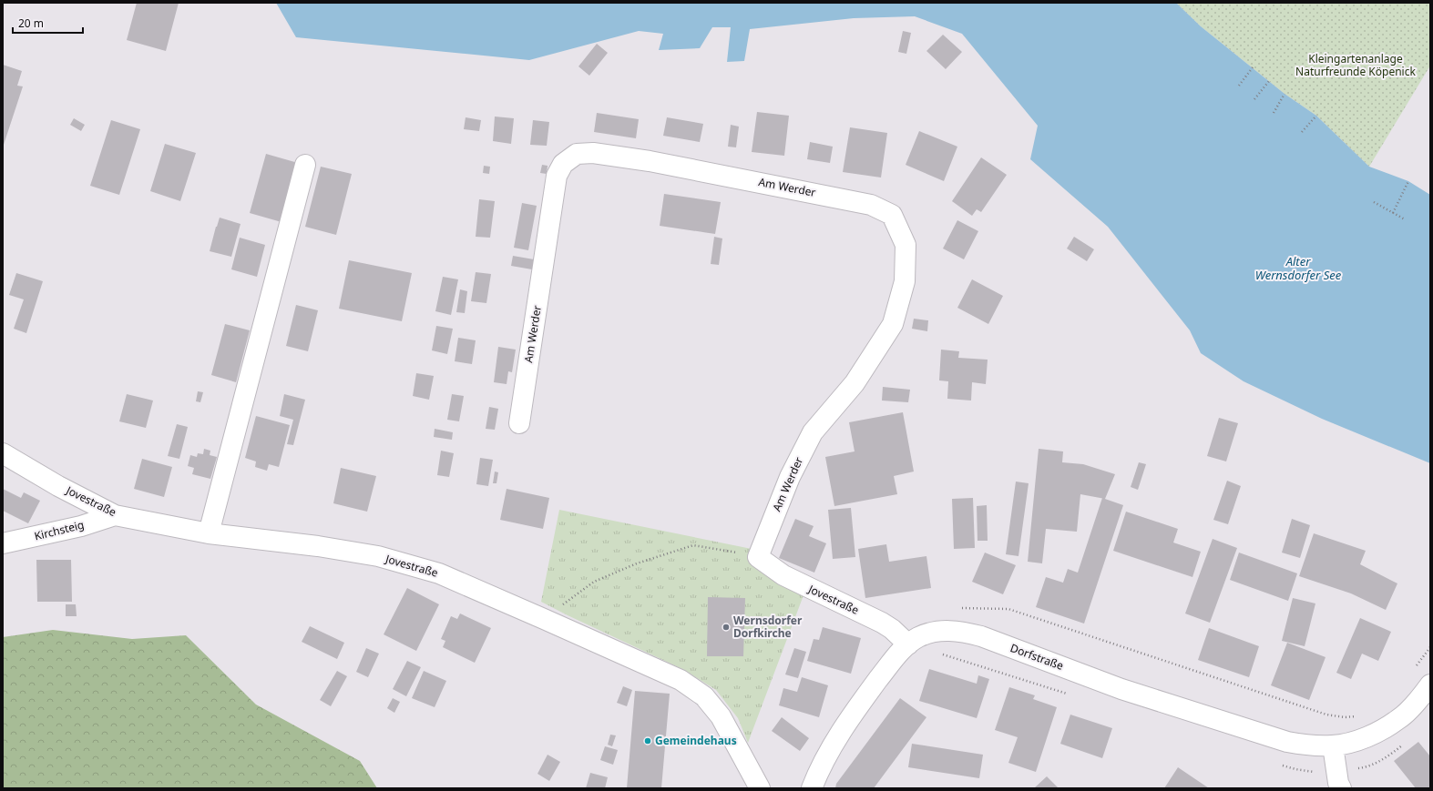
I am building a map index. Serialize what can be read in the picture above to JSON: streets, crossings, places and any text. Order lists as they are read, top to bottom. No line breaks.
{"streets":{"street":["Am Werder","Jovestraße","Kirchsteig","Dorfstraße"]},"crossings":[["Am Werder","Jovestraße"],["Jovestraße","Kirchsteig"],["Jovestraße","Dorfstraße"]],"water":["Alter Wernsdorfer See"],"parks":["Kleingartenanlage Naturfreunde Köpenick"],"places":["Wernsdorfer Dorfkirche","Gemeindehaus"],"scale_bar":"20 m"}
